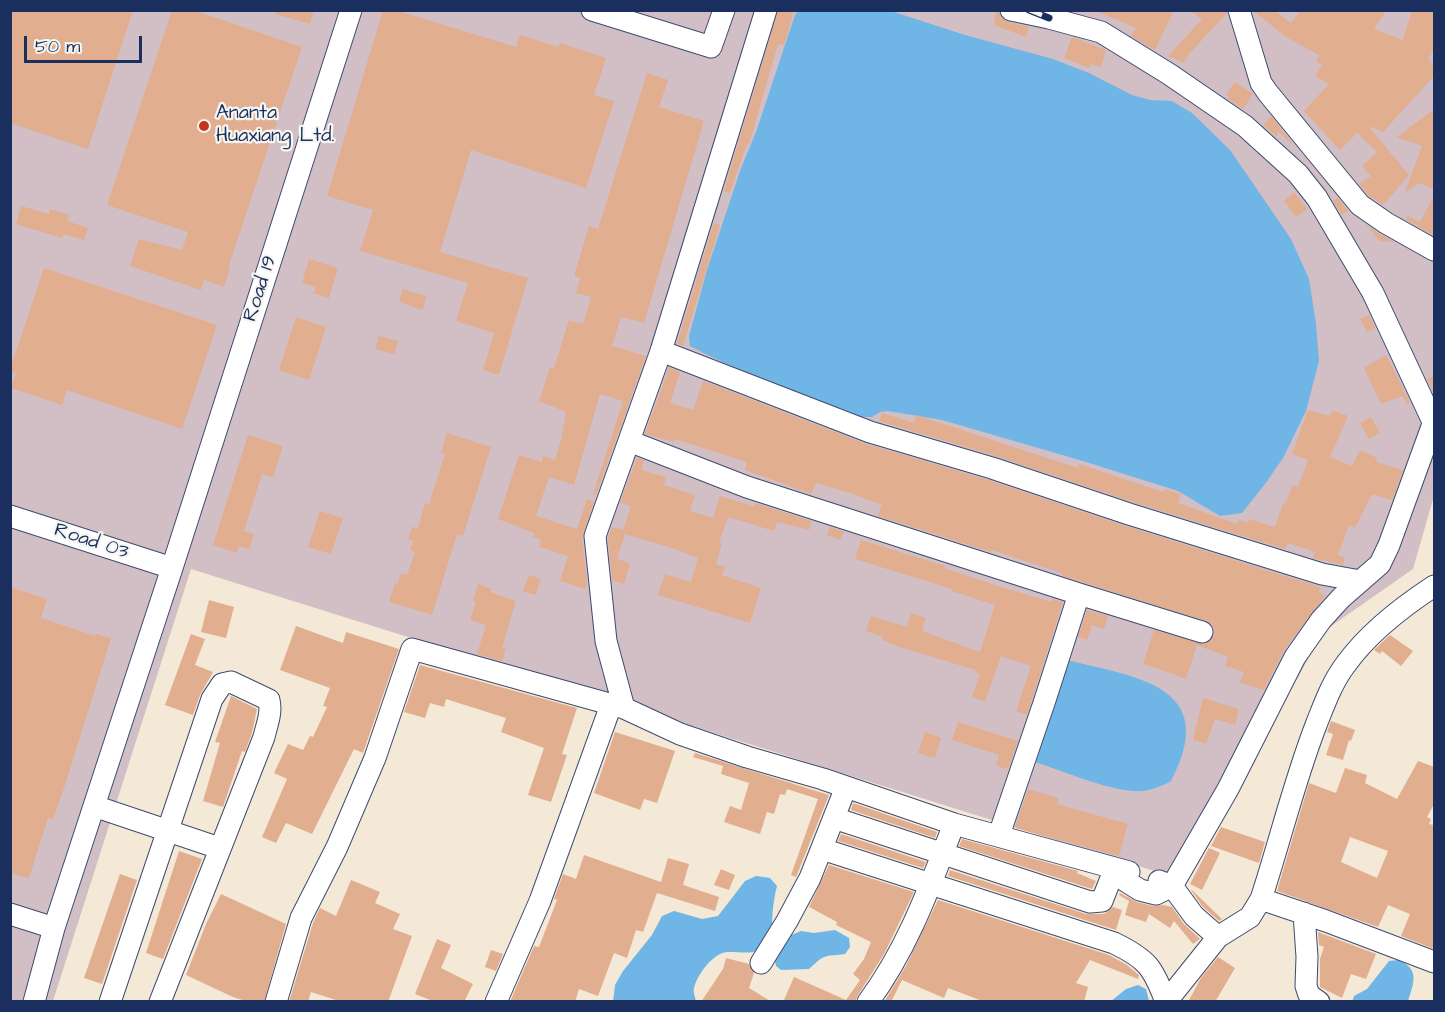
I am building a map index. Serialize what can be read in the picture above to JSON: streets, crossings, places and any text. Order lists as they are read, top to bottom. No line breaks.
{"streets":{"street":["Road 19","Road 03"]},"crossings":[["Road 19","Road 03"]],"places":["Ananta Huaxiang Ltd."],"scale_bar":"50 m"}
